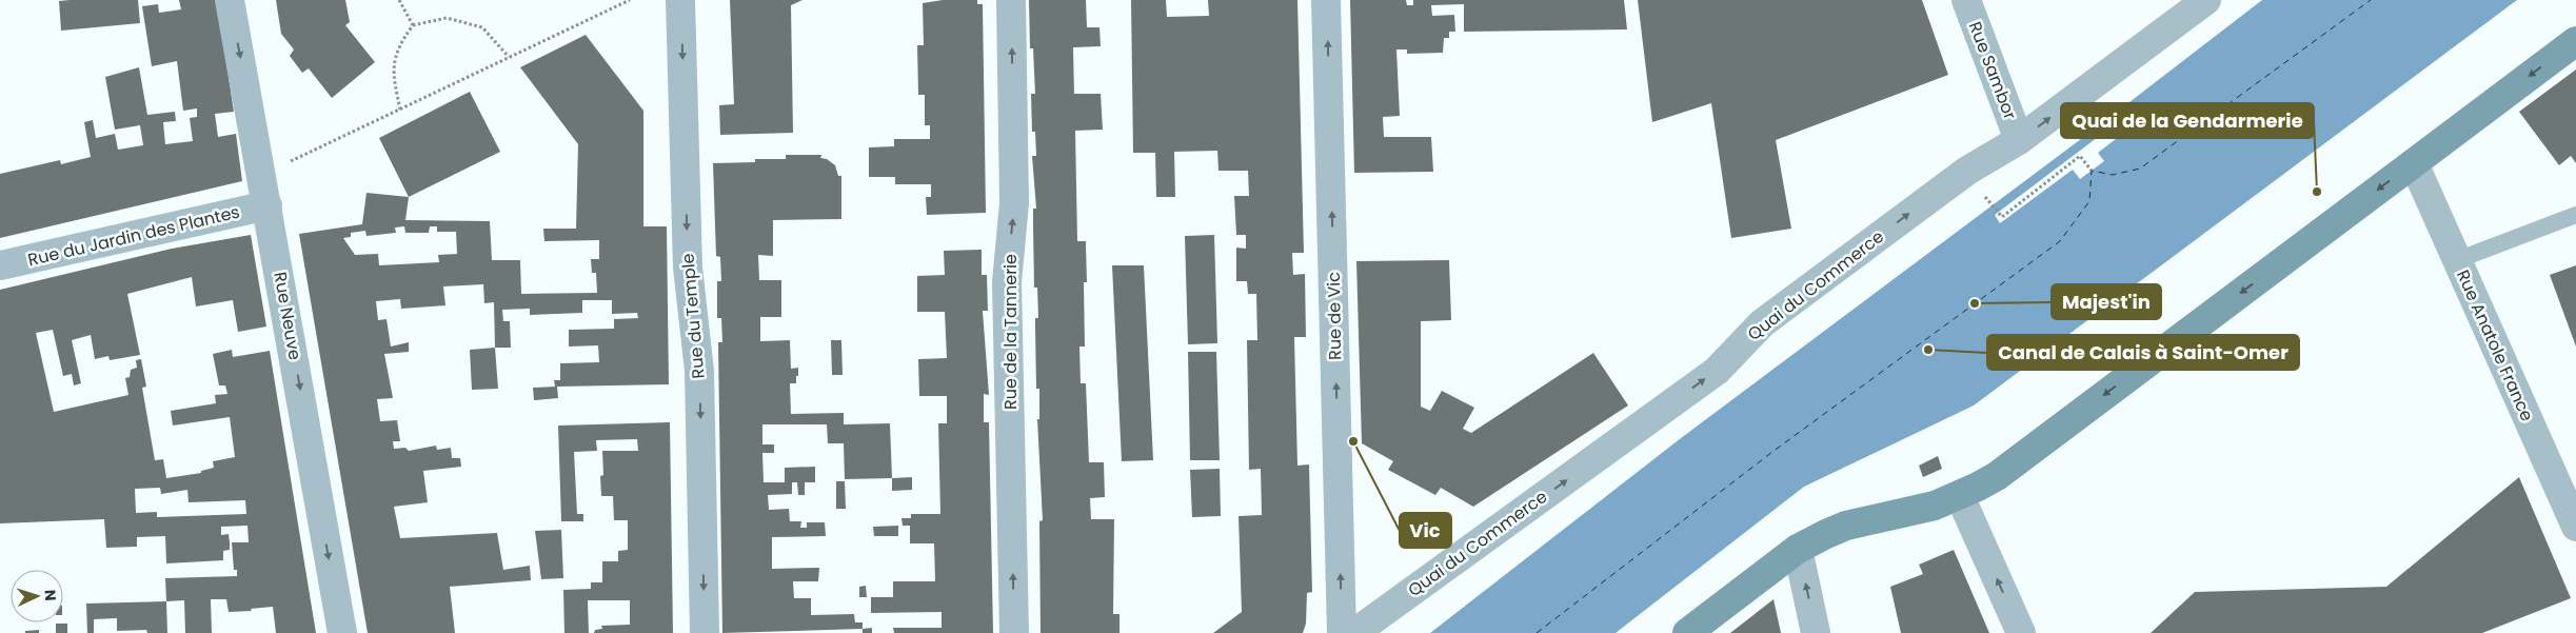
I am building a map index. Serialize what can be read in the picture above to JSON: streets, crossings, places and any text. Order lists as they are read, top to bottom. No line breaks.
{"streets":{"street":["Rue Sambor","Rue du Jardin des Plantes","Quai du Commerce","Rue Neuve","Rue du Temple","Rue de Vic","Rue de la Tannerie","Rue Anatole France"]},"crossings":[["Rue Sambor","Quai du Commerce"],["Rue du Jardin des Plantes","Rue Neuve"]],"one_way":["Rue Neuve","Rue du Temple","Rue de Vic","Rue de la Tannerie"],"places":["Quai de la Gendarmerie","Majest'in","Canal de Calais à Saint-Omer","Vic"],"north":"right"}
